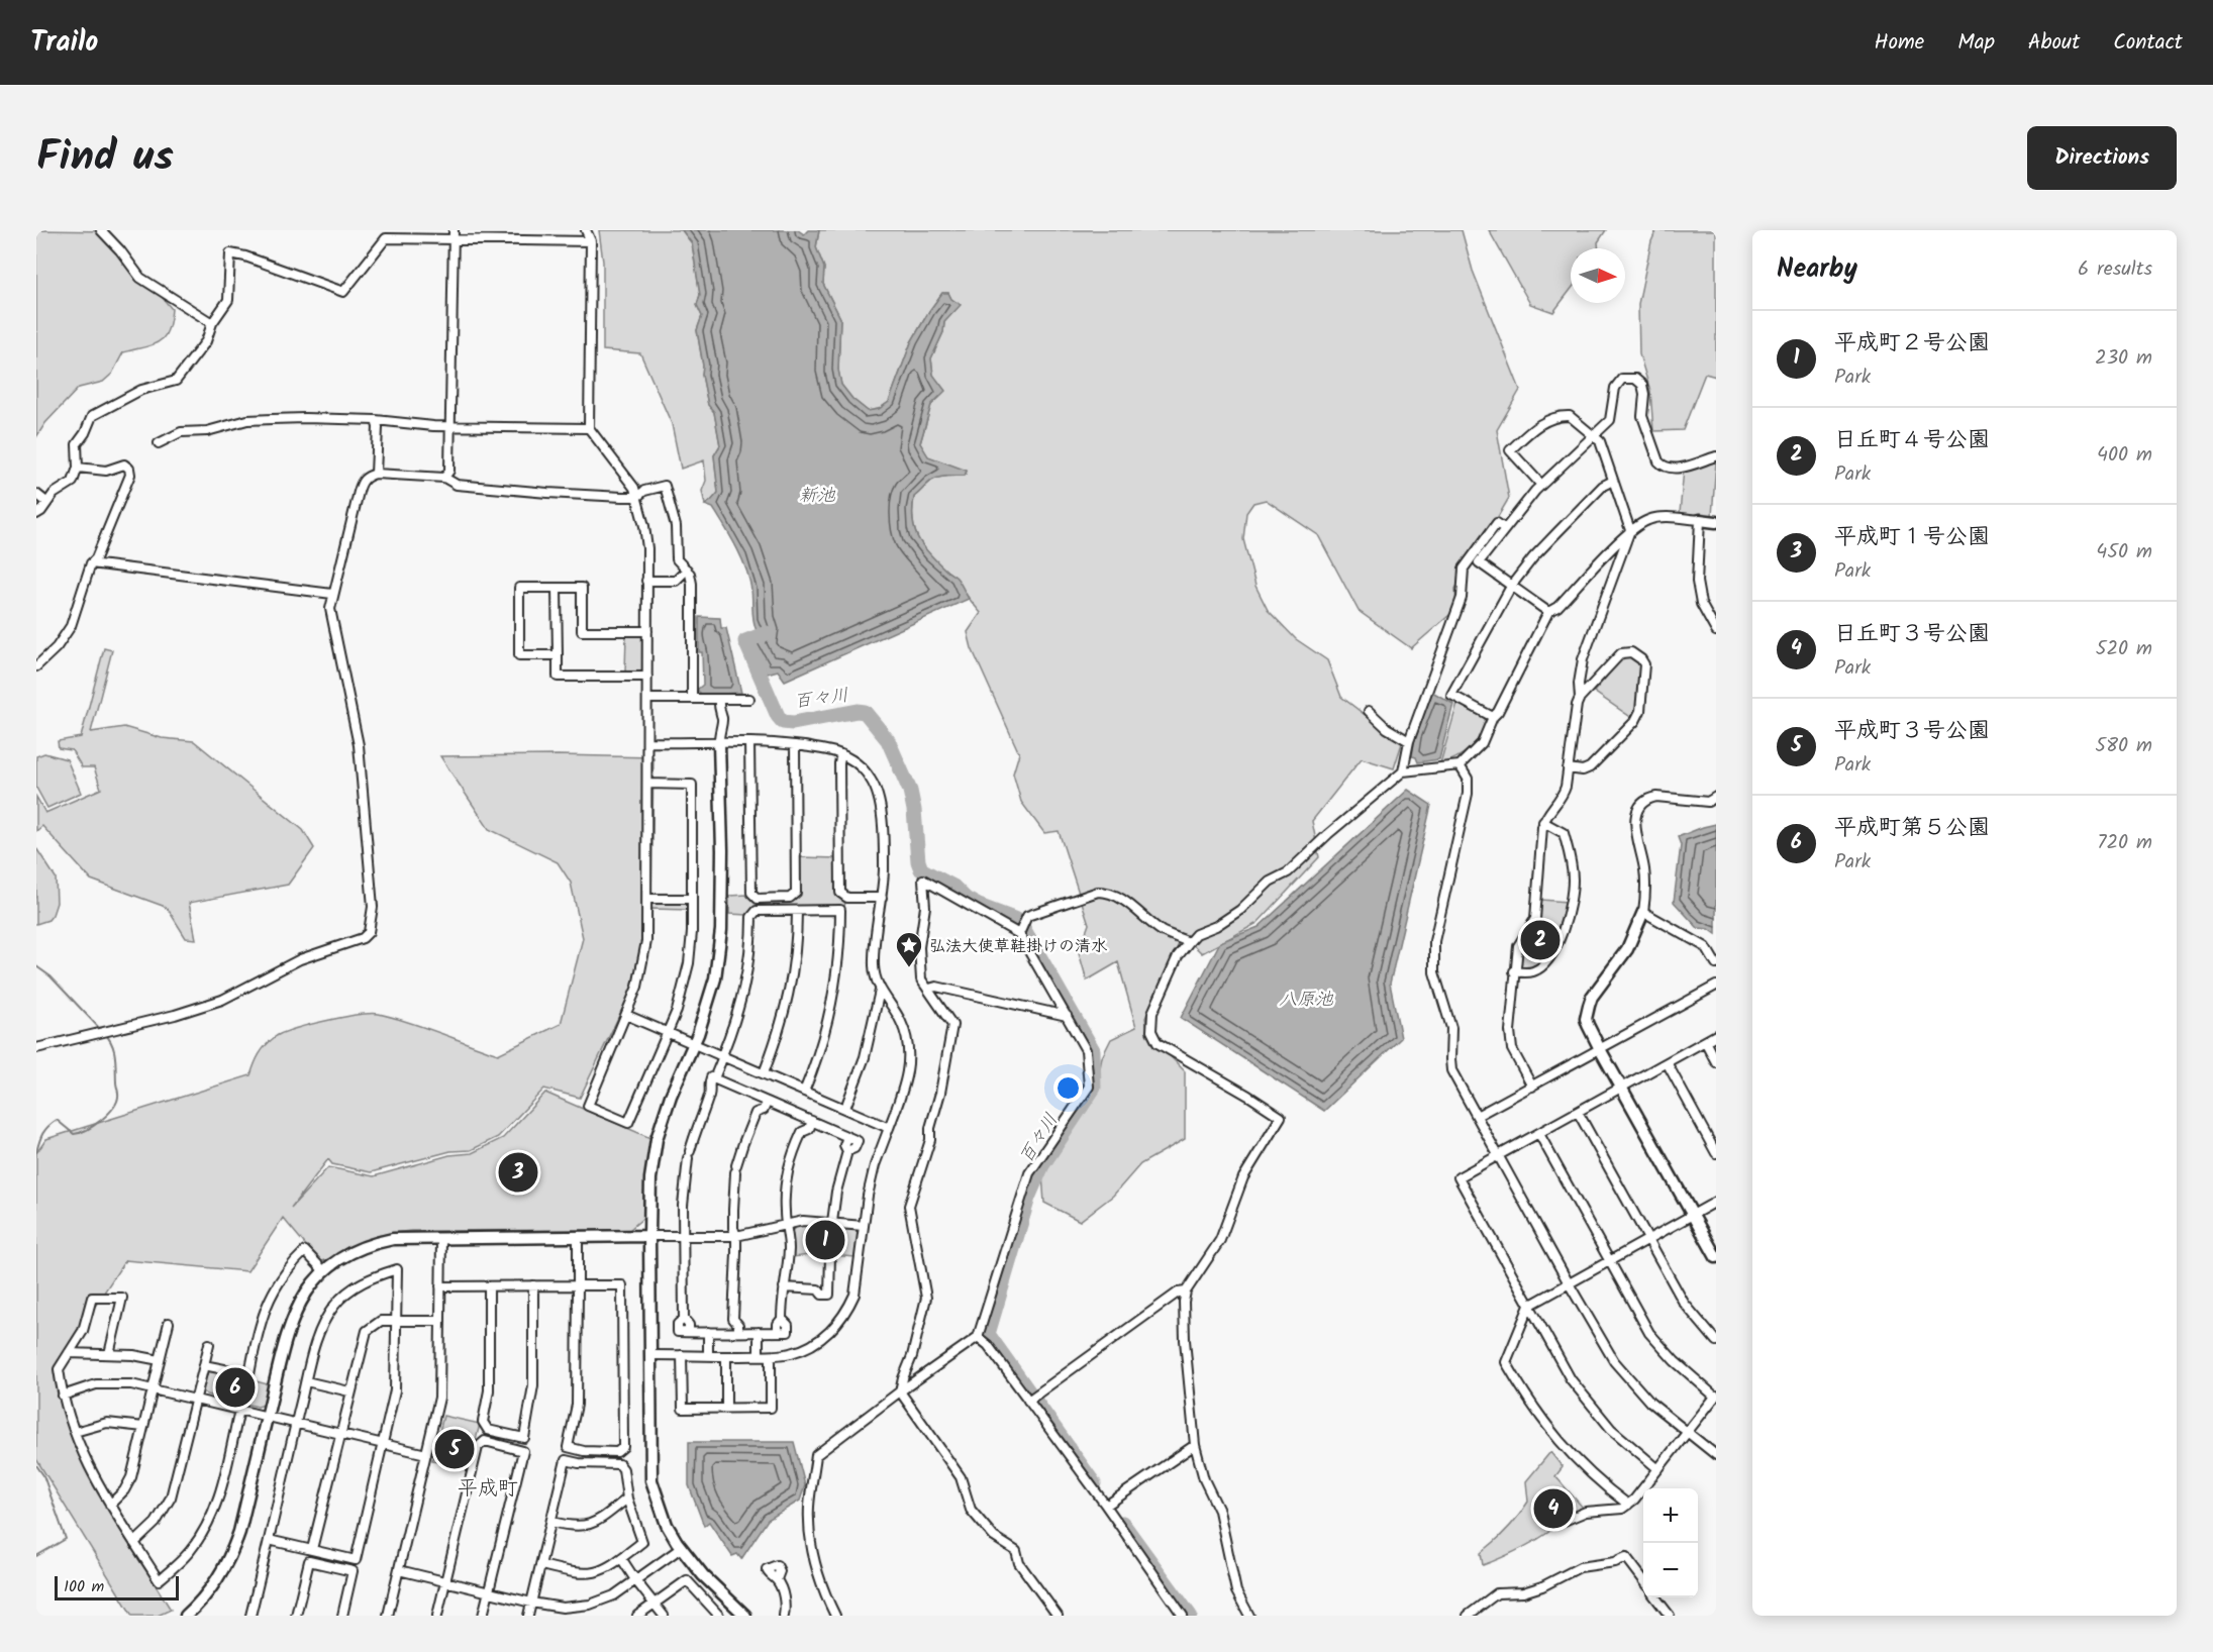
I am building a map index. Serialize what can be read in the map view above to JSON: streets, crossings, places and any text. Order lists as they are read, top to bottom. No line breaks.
{"districts":["平成町"],"water":["新池","百々川","八原池"],"places":{"place":["弘法大使草鞋掛けの清水"]},"scale_bar":"100 m","north":"right","page":{"header":"Trailo","nav":["Home","Map","About","Contact"],"title":"Find us","buttons":"Directions","heading":["Nearby","6 results"],"list":[{"mark":"1","name":"平成町２号公園","note":"Park","value":"230 m"},{"mark":"2","name":"日丘町４号公園","note":"Park","value":"400 m"},{"mark":"3","name":"平成町１号公園","note":"Park","value":"450 m"},{"mark":"4","name":"日丘町３号公園","note":"Park","value":"520 m"},{"mark":"5","name":"平成町３号公園","note":"Park","value":"580 m"},{"mark":"6","name":"平成町第５公園","note":"Park","value":"720 m"}],"pins":["2","3","1","6","5","4"],"map_buttons":["+","−"],"scale":"100 m"}}
